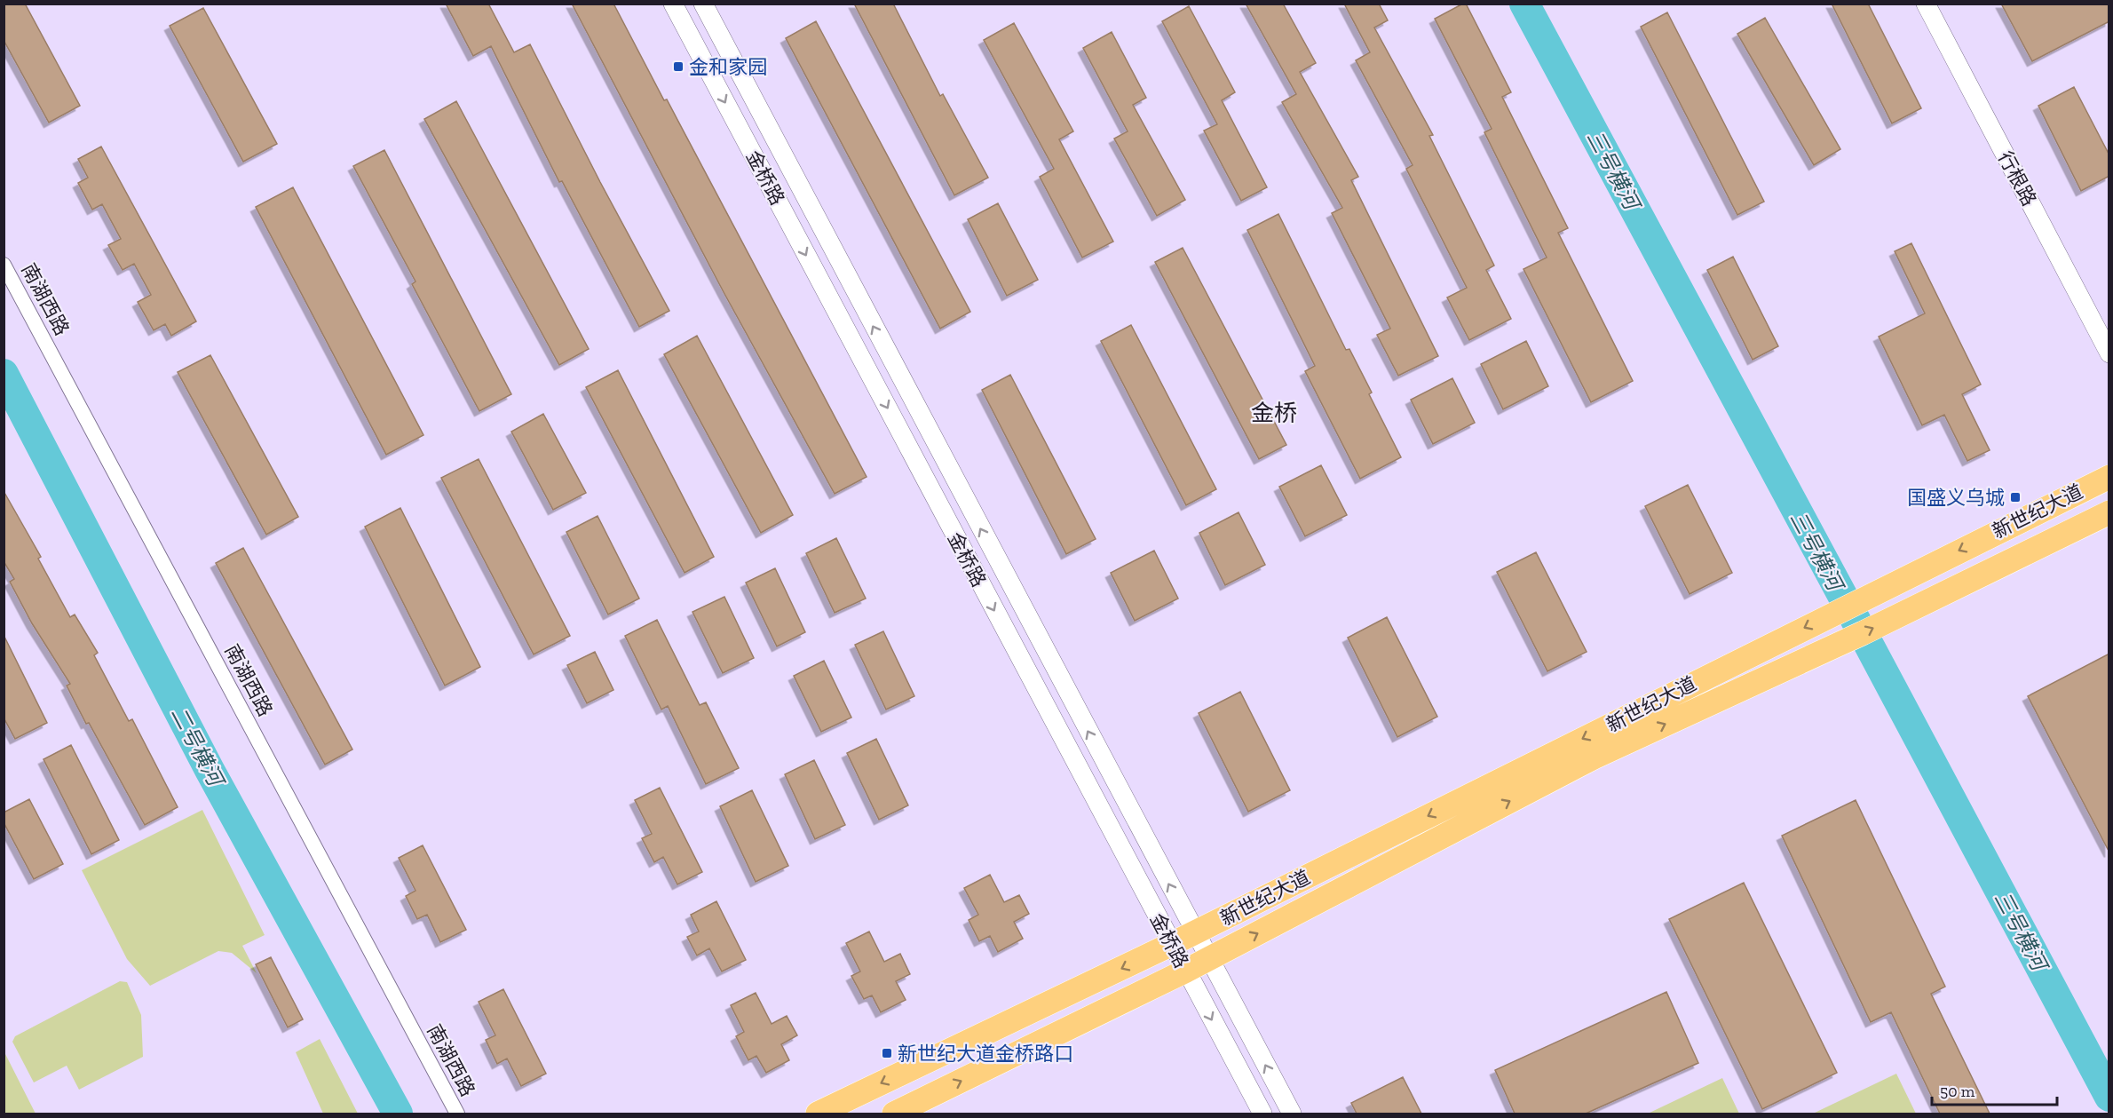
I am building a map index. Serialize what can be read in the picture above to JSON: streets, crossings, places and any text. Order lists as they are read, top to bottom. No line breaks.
{"streets":{"main road":["新世纪大道"],"street":["金桥路","行根路","南湖西路"]},"crossings":[["金桥路","新世纪大道"]],"districts":["金桥"],"water":["三号横河","二号横河"],"places":{"transit":["金和家园","国盛义乌城","新世纪大道金桥路口"]},"scale_bar":"50 m"}
